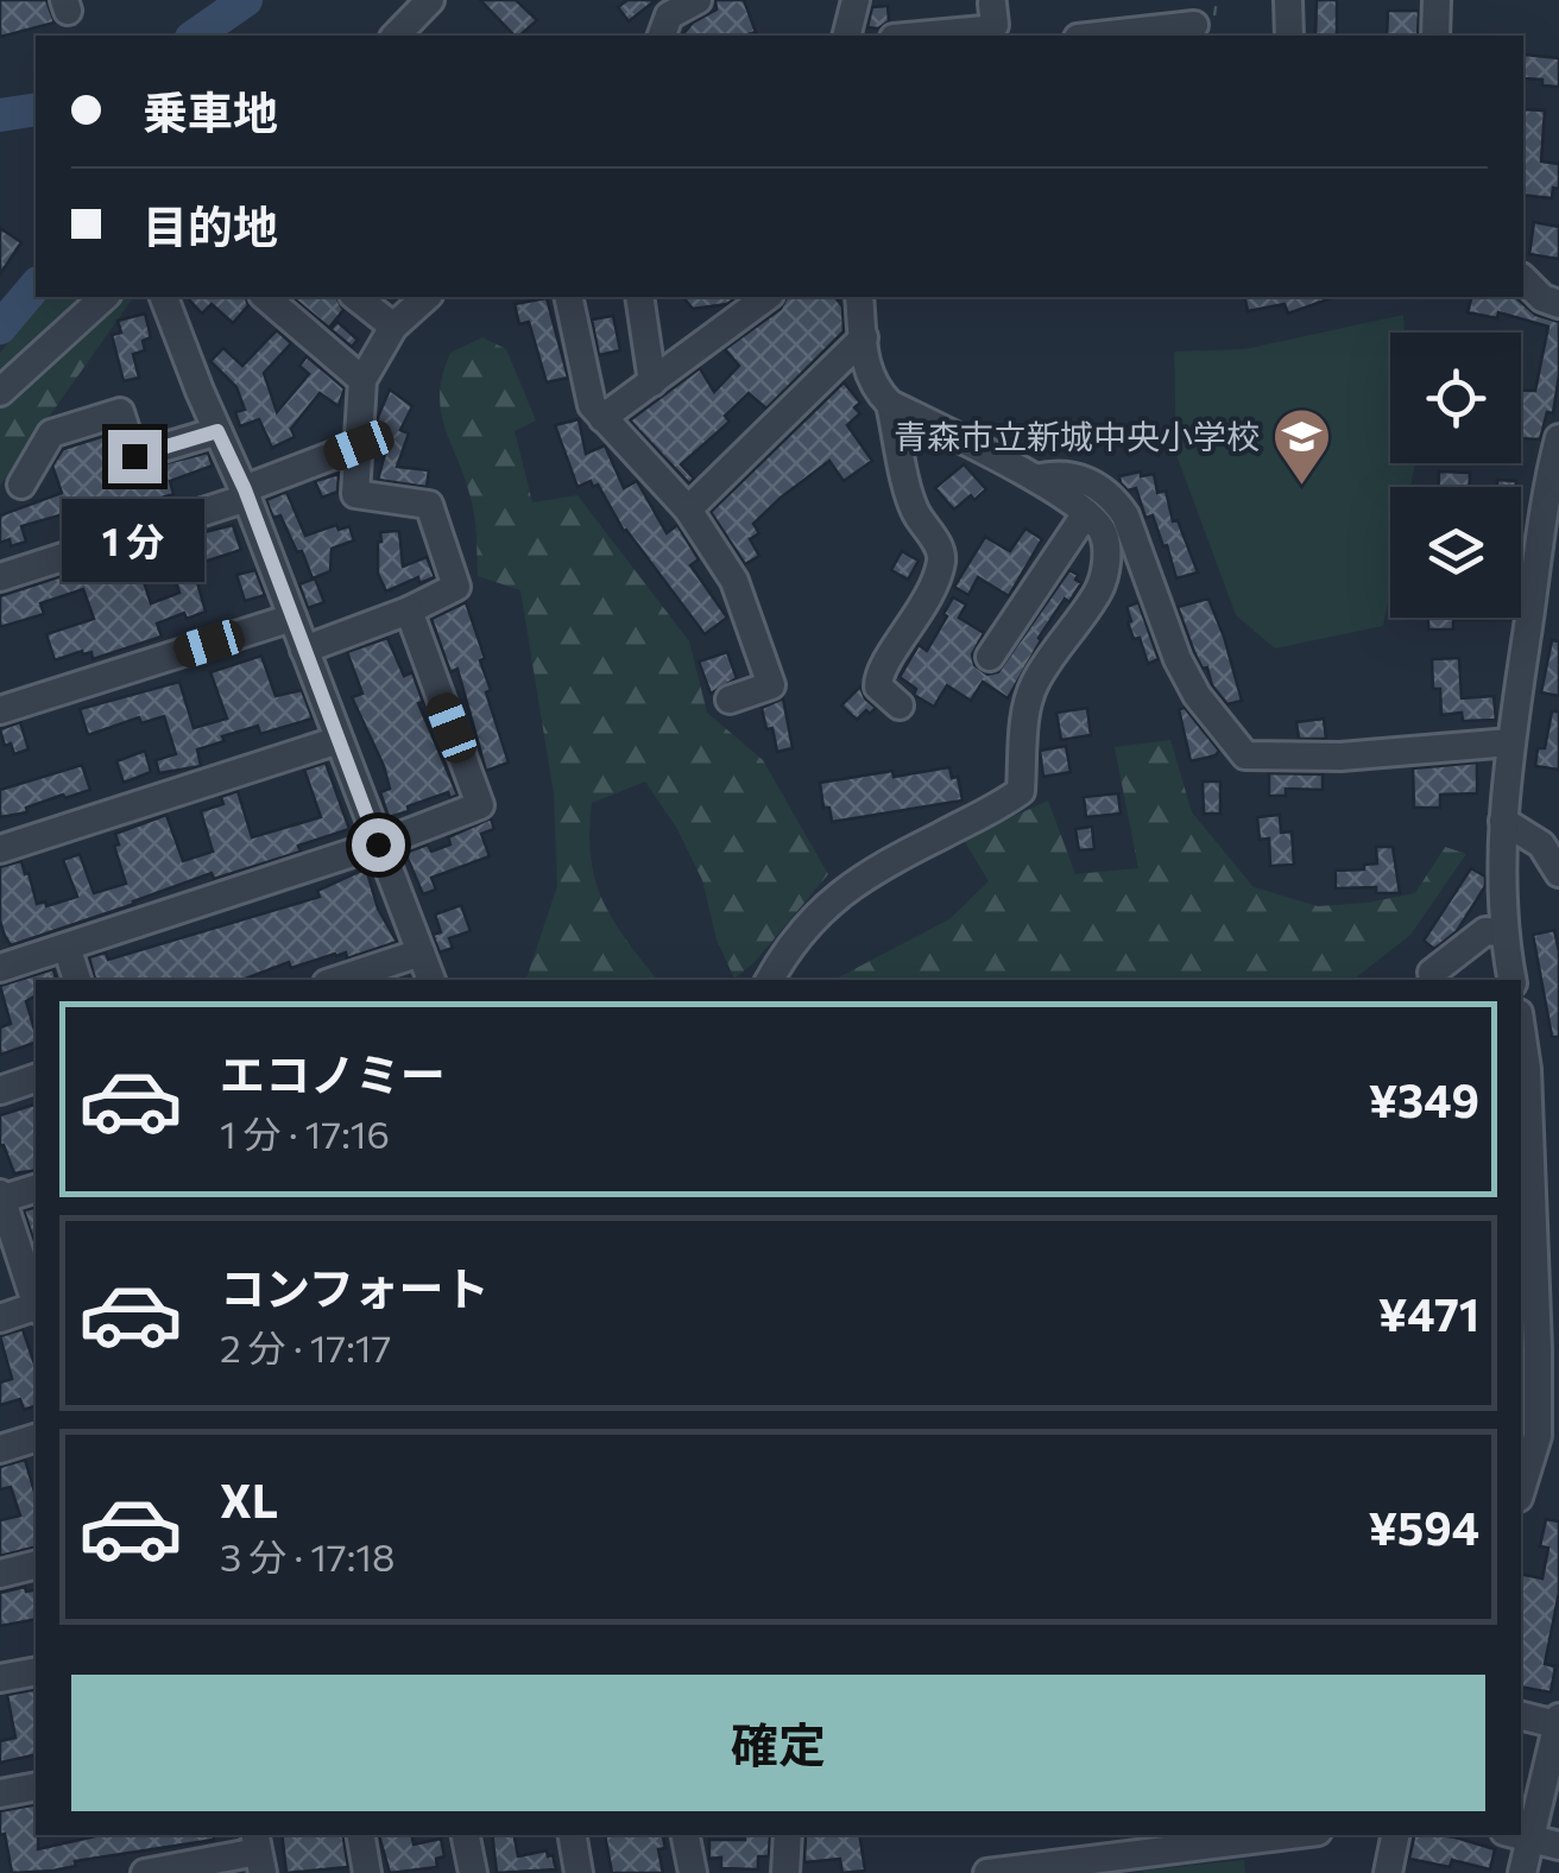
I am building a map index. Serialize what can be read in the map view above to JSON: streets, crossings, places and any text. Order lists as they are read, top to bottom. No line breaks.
{"places":{"school or university":["青森市立新城中央小学校"]},"page":{"banner":["乗車地","目的地"],"bubble":"1 分","list":[{"name":"エコノミー","note":"1 分 · 17:16","value":"¥349"},{"name":"コンフォート","note":"2 分 · 17:17","value":"¥471"},{"name":"XL","note":"3 分 · 17:18","value":"¥594"}],"buttons":"確定"}}
